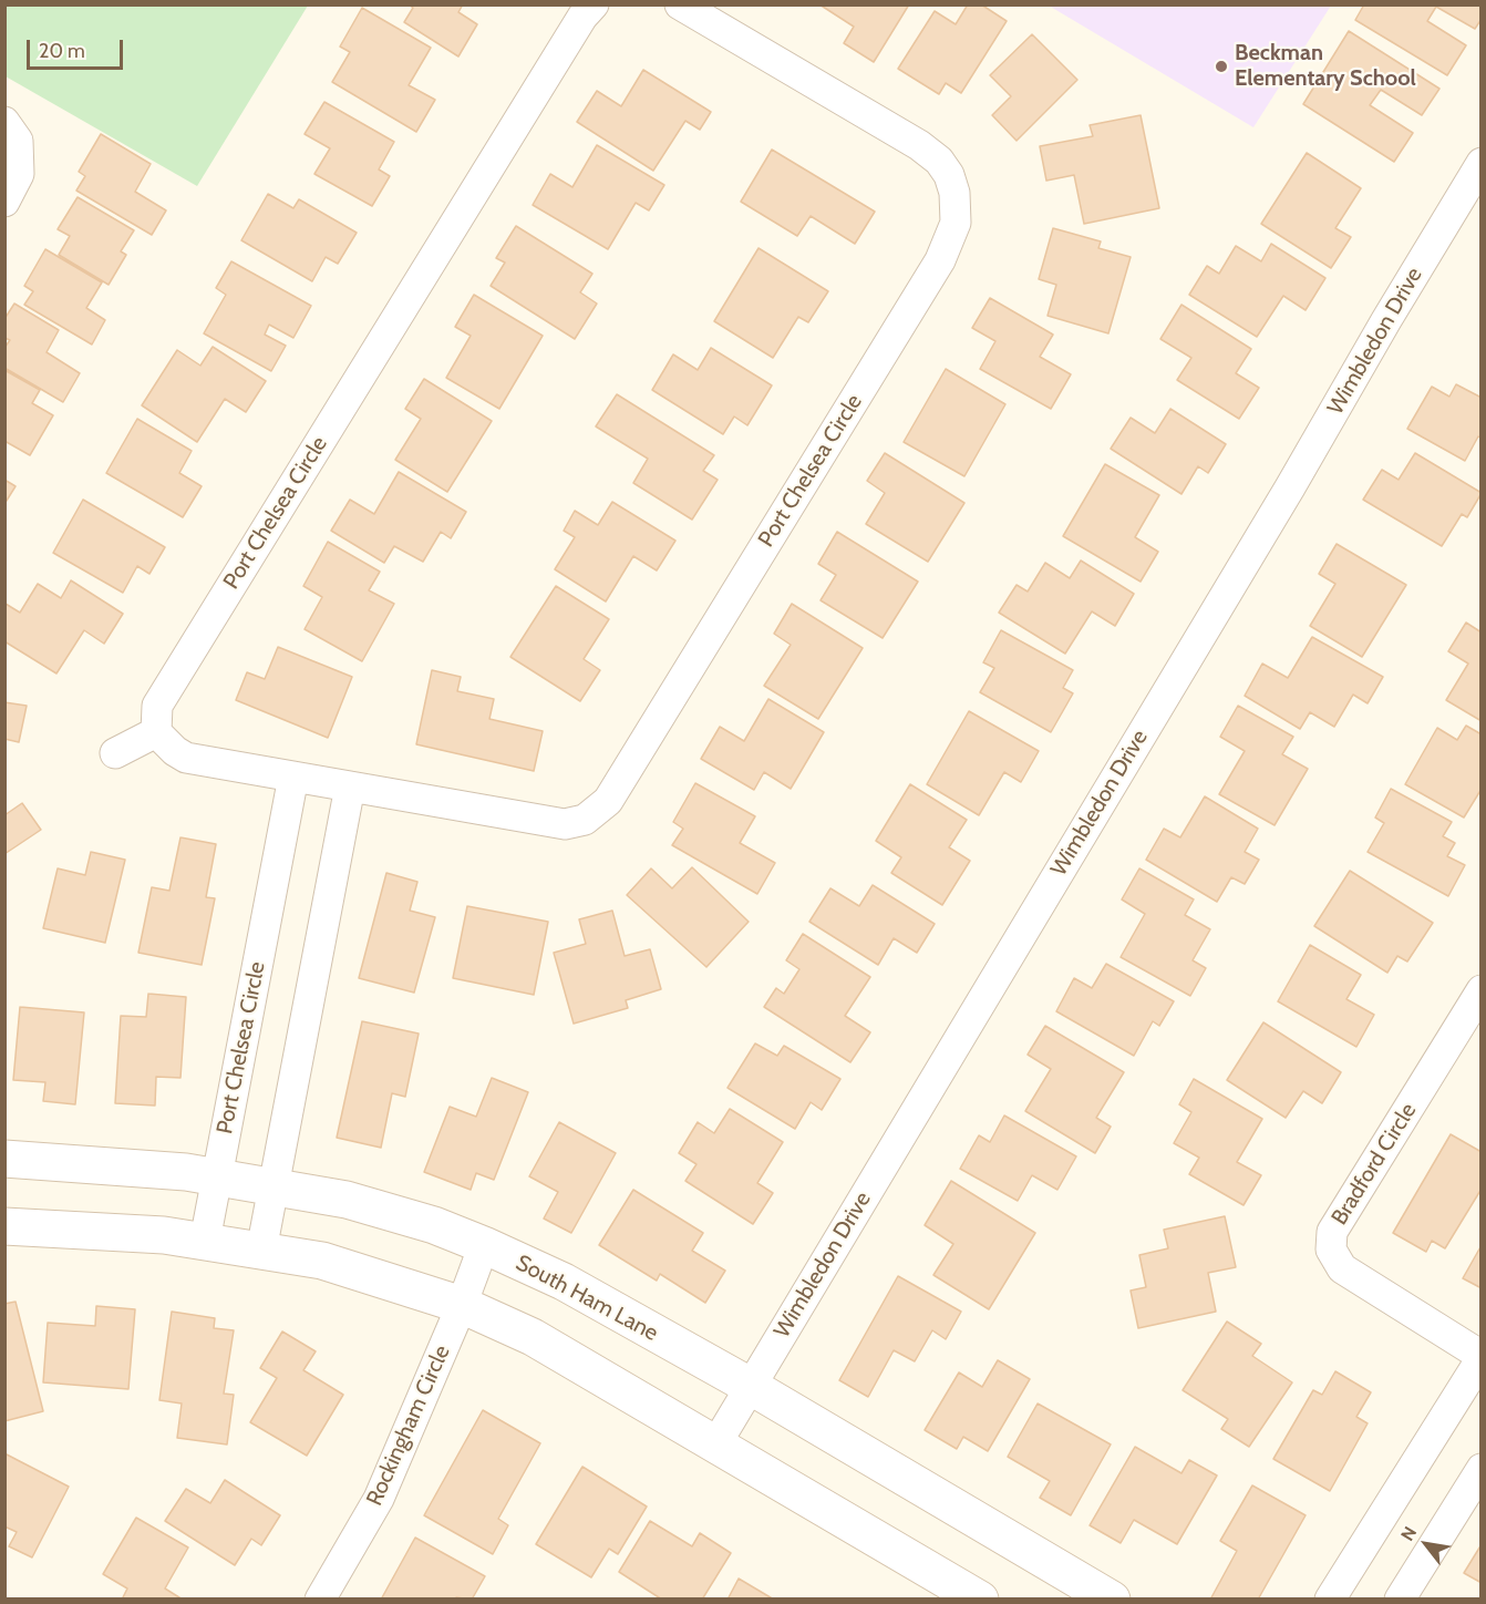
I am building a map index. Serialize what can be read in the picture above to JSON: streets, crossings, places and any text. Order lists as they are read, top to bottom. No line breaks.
{"streets":{"main road":["South Ham Lane"],"street":["Wimbledon Drive","Port Chelsea Circle","Bradford Circle","Rockingham Circle"]},"crossings":[["Wimbledon Drive","South Ham Lane"],["Port Chelsea Circle","South Ham Lane"],["South Ham Lane","Rockingham Circle"]],"places":["Beckman Elementary School"],"scale_bar":"20 m","north":"top left"}
